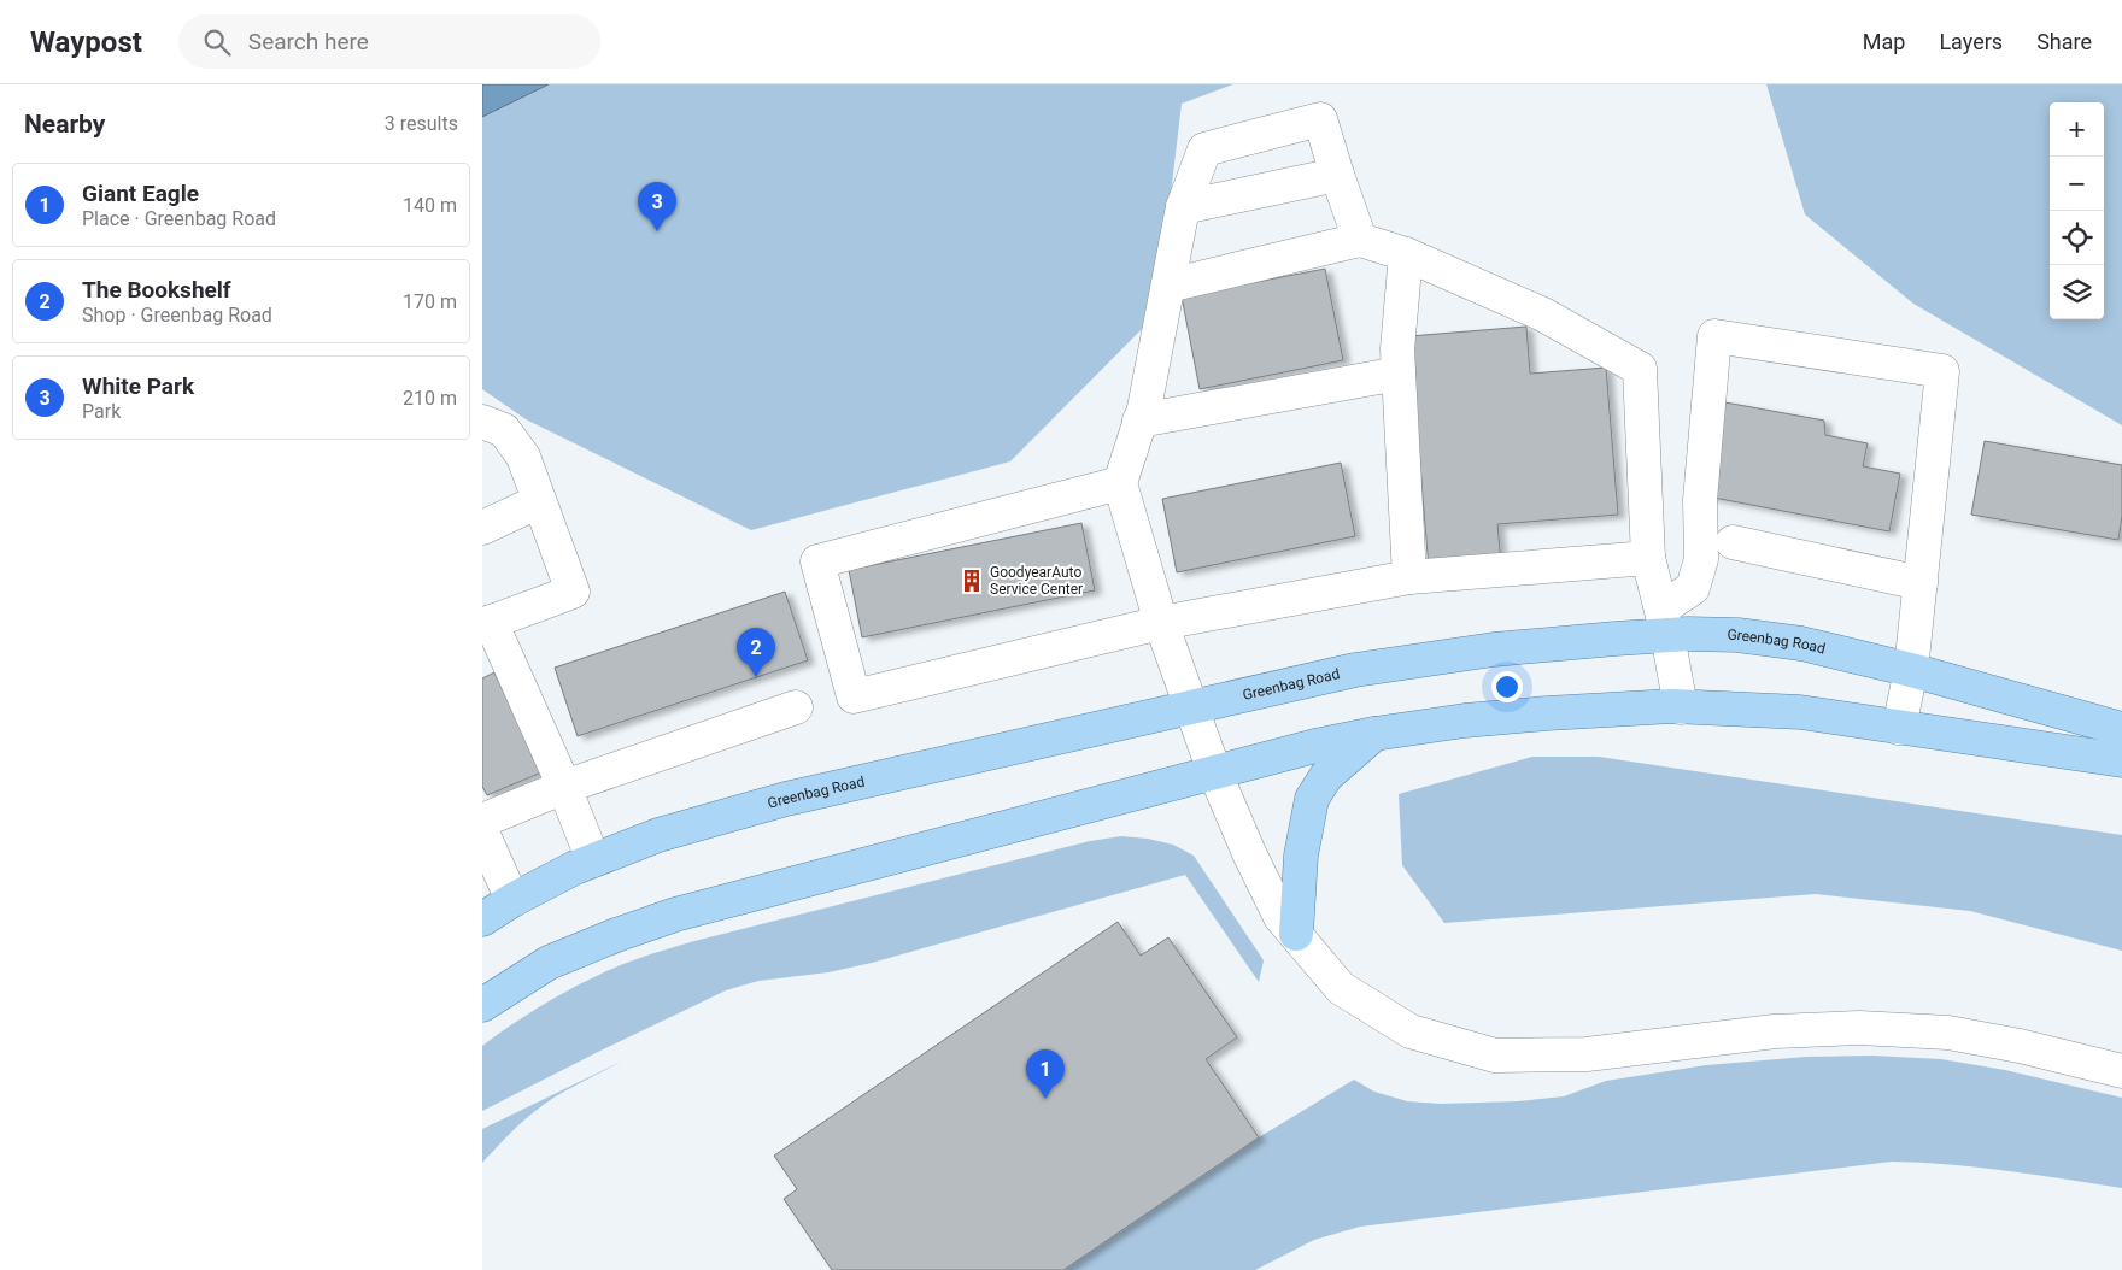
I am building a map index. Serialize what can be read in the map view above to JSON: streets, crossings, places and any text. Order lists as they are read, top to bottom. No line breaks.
{"streets":{"main road":["Greenbag Road"]},"places":{"building":["GoodyearAuto Service Center"]},"page":{"header":"Waypost","search":"Search here","nav":["Map","Layers","Share"],"heading":["Nearby","3 results"],"map_buttons":["+","−"],"list":[{"mark":"1","name":"Giant Eagle","note":"Place · Greenbag Road","value":"140 m"},{"mark":"2","name":"The Bookshelf","note":"Shop · Greenbag Road","value":"170 m"},{"mark":"3","name":"White Park","note":"Park","value":"210 m"}],"pins":["3","2","1"]}}
